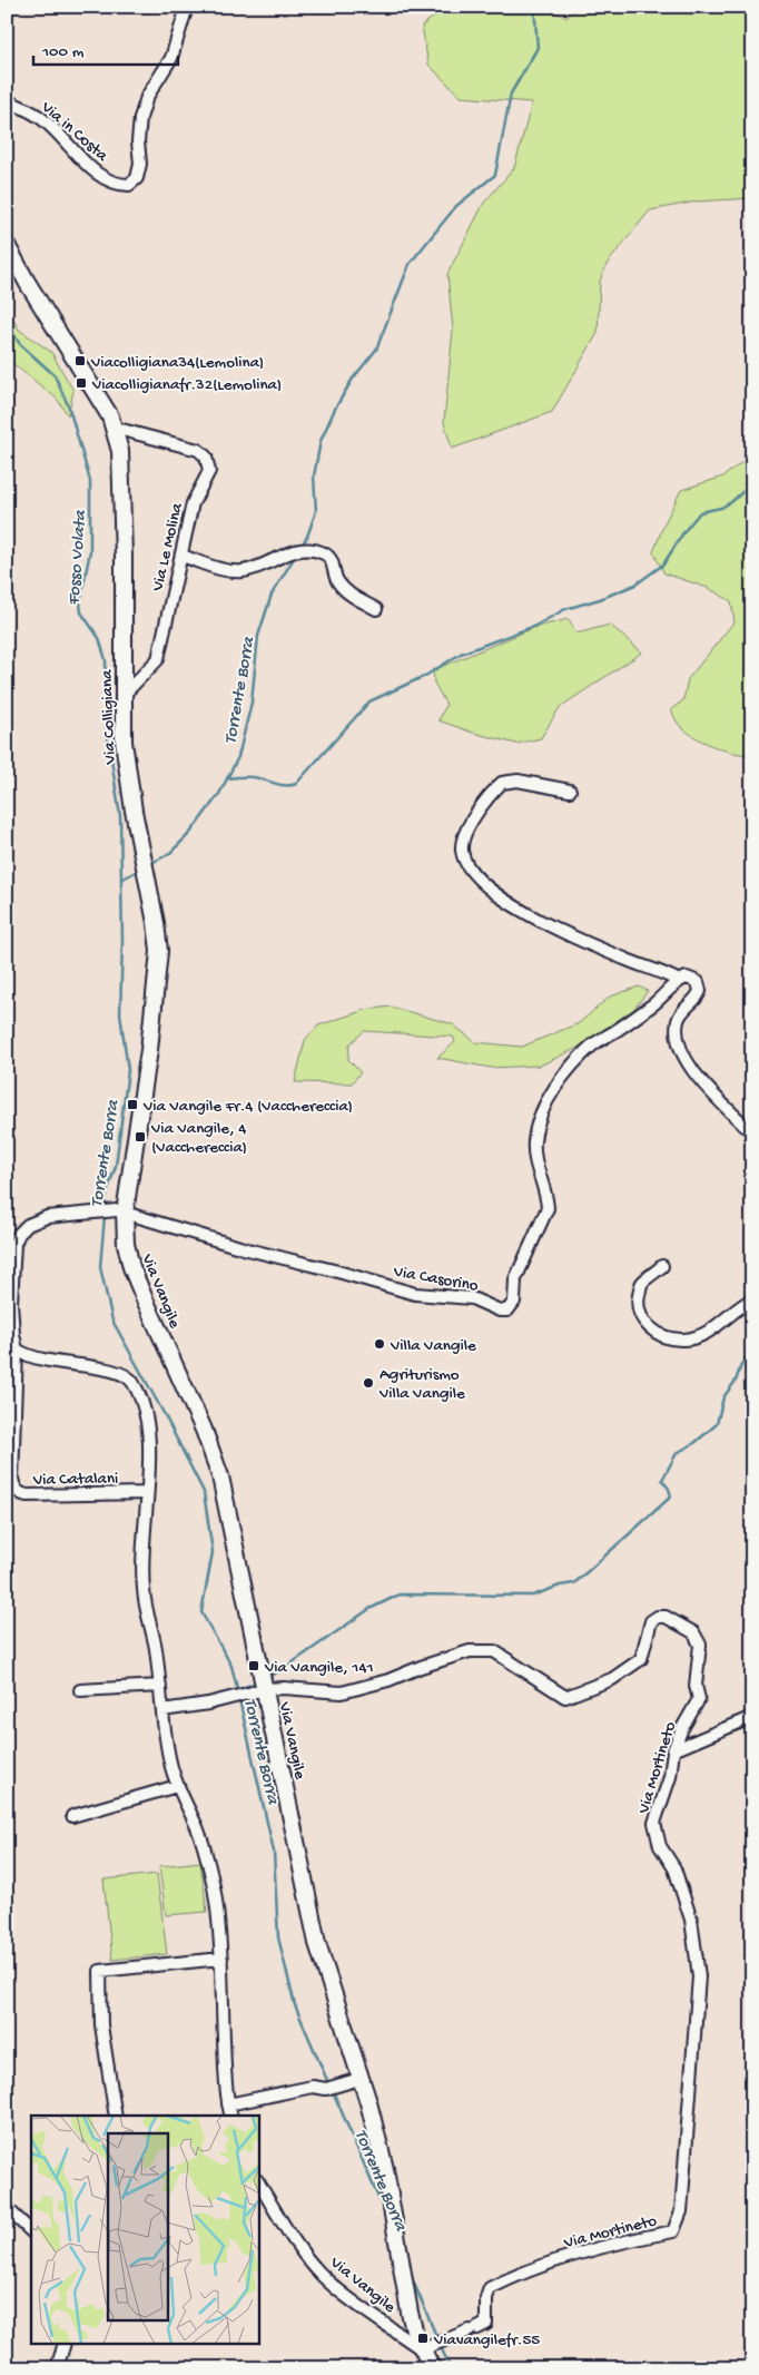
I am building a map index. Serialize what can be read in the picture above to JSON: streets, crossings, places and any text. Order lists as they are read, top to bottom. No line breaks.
{"streets":{"street":["Via in Costa","Via Le Molina","Via Colligiana","Via Casorino","Via Vangile","Via Catalani","Via Mortineto"]},"crossings":[["Via Le Molina","Via Colligiana"],["Via Colligiana","Via Casorino"],["Via Colligiana","Via Vangile"],["Via Casorino","Via Vangile"],["Via Vangile","Via Mortineto"]],"water":["Fosso Volata","Torrente Borra"],"places":{"transit":["Viacolligiana34(Lemolina)","Viacolligianafr.32(Lemolina)","Via Vangile Fr.4 (Vacchereccia)","Via Vangile, 4 (Vacchereccia)","Via Vangile, 141","Viavangilefr.55"],"other":["Villa Vangile","Agriturismo Villa Vangile"]},"scale_bar":"100 m"}
